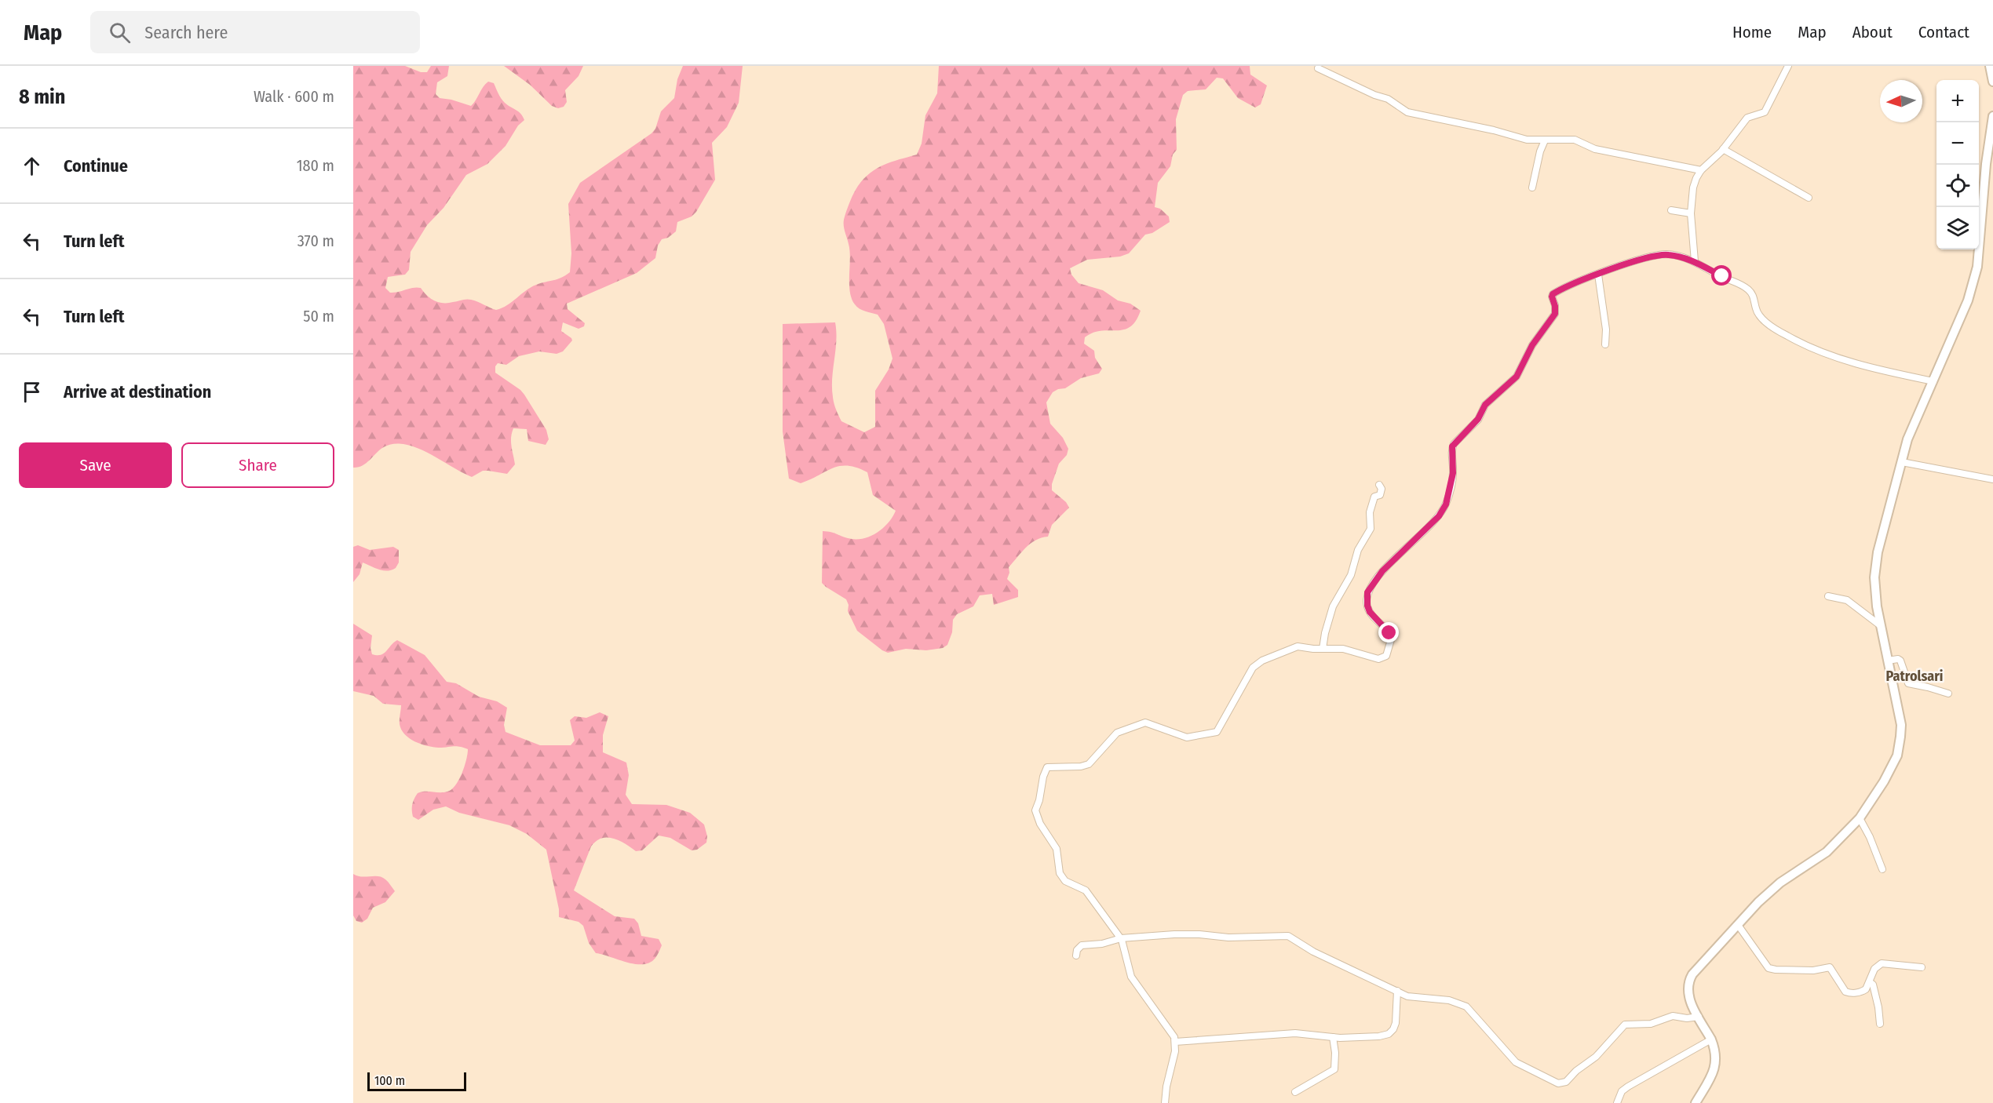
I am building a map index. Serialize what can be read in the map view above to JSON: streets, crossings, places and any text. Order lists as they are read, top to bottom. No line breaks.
{"districts":["Patrolsari"],"scale_bar":"100 m","north":"left","page":{"header":"Map","search":"Search here","nav":["Home","Map","About","Contact"],"heading":["8 min","Walk · 600 m"],"map_buttons":["+","−"],"list":[["Continue","180 m"],["Turn left","370 m"],["Turn left","50 m"],"Arrive at destination"],"buttons":["Save","Share"],"scale":"100 m"}}
